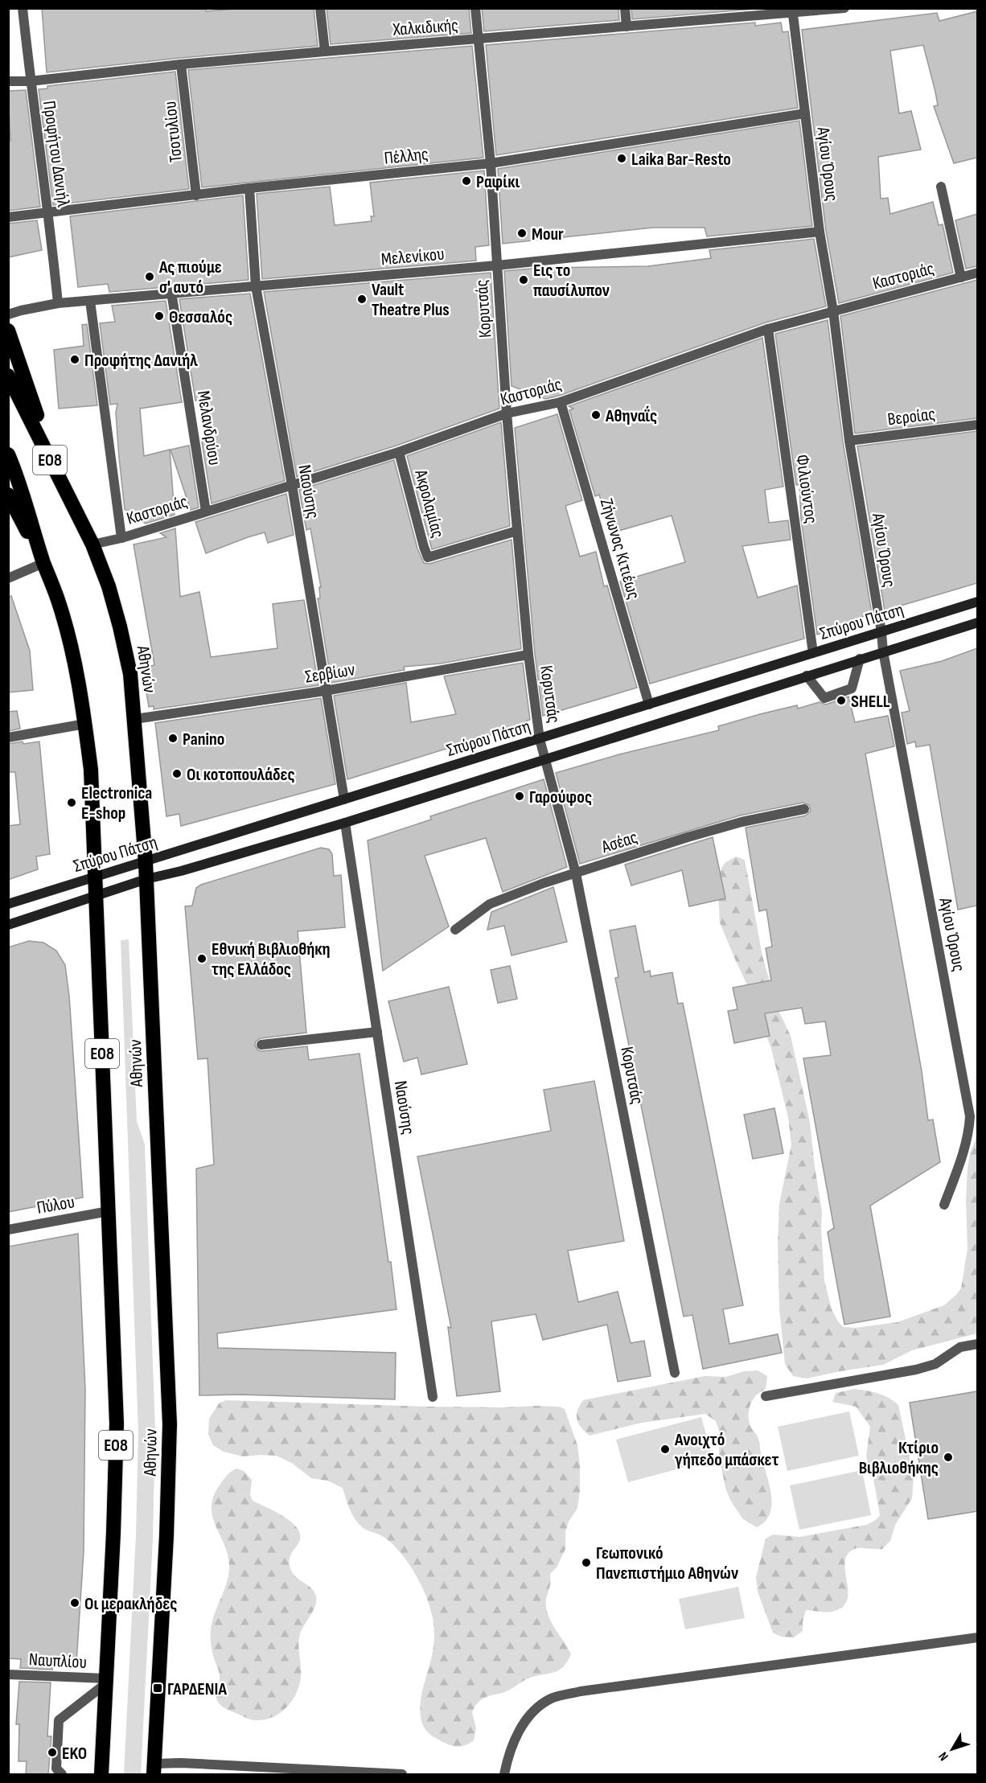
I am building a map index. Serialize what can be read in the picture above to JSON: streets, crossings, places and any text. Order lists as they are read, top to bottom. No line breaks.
{"streets":{"highway":["ΕΟ8","Αθηνών"],"street":["Χαλκιδικής","Τσοτυλίου","Προφήτου Δανιήλ","Πέλλης","Αγίου Όρους","Μελενίκου","Καστοριάς","Κορυτσάς","Βεροίας","Μελανδρύου","Φιλιούντος","Ναούσης","Ακρολαμίας","Ζήνωνος Κιτιέως","Σπύρου Πάτση","Σερβίων","Ασέας","Πύλου","Ναυπλίου"]},"crossings":[["Χαλκιδικής","Τσοτυλίου"],["Χαλκιδικής","Προφήτου Δανιήλ"],["Χαλκιδικής","Αγίου Όρους"],["Χαλκιδικής","Κορυτσάς"],["Τσοτυλίου","Πέλλης"],["Προφήτου Δανιήλ","Πέλλης"],["Προφήτου Δανιήλ","Μελενίκου"],["Πέλλης","Αγίου Όρους"],["Πέλλης","Κορυτσάς"],["Πέλλης","Ναούσης"],["Αγίου Όρους","Μελενίκου"],["Αγίου Όρους","Καστοριάς"],["Αγίου Όρους","Βεροίας"],["Αγίου Όρους","Σπύρου Πάτση"],["Μελενίκου","Κορυτσάς"],["Μελενίκου","Μελανδρύου"],["Μελενίκου","Ναούσης"],["Καστοριάς","Κορυτσάς"],["Καστοριάς","Μελανδρύου"],["Καστοριάς","Φιλιούντος"],["Καστοριάς","Ναούσης"],["Καστοριάς","Ακρολαμίας"],["Καστοριάς","Ζήνωνος Κιτιέως"],["Καστοριάς","Αθηνών"],["Κορυτσάς","Ακρολαμίας"],["Κορυτσάς","Σπύρου Πάτση"],["Κορυτσάς","Σερβίων"],["Κορυτσάς","Ασέας"],["Φιλιούντος","Σπύρου Πάτση"],["Ναούσης","Σπύρου Πάτση"],["Ναούσης","Σερβίων"],["Ζήνωνος Κιτιέως","Σπύρου Πάτση"],["Σπύρου Πάτση","Αθηνών"],["Αθηνών","Σερβίων"],["Αθηνών","Πύλου"],["Αθηνών","Ναυπλίου"]],"places":{"other":["Laika Bar-Resto","Ραφίκι","Mour","Ας πιούμε σ' αυτό","Εις το παυσίλυπον","Vault Theatre Plus","Θεσσαλός","Προφήτης Δανιήλ","Αθηναΐς","SHELL","Panino","Οι κοτοπουλάδες","Γαρούφος","Electronica E-shop","Εθνική Βιβλιοθήκη της Ελλάδος","Ανοιχτό γήπεδο μπάσκετ","Κτίριο Βιβλιοθήκης","Γεωπονικό Πανεπιστήμιο Αθηνών","Οι μερακλήδες","EKO"],"transit":["ΓΑΡΔΕΝΙΑ"]},"north":"bottom left"}
